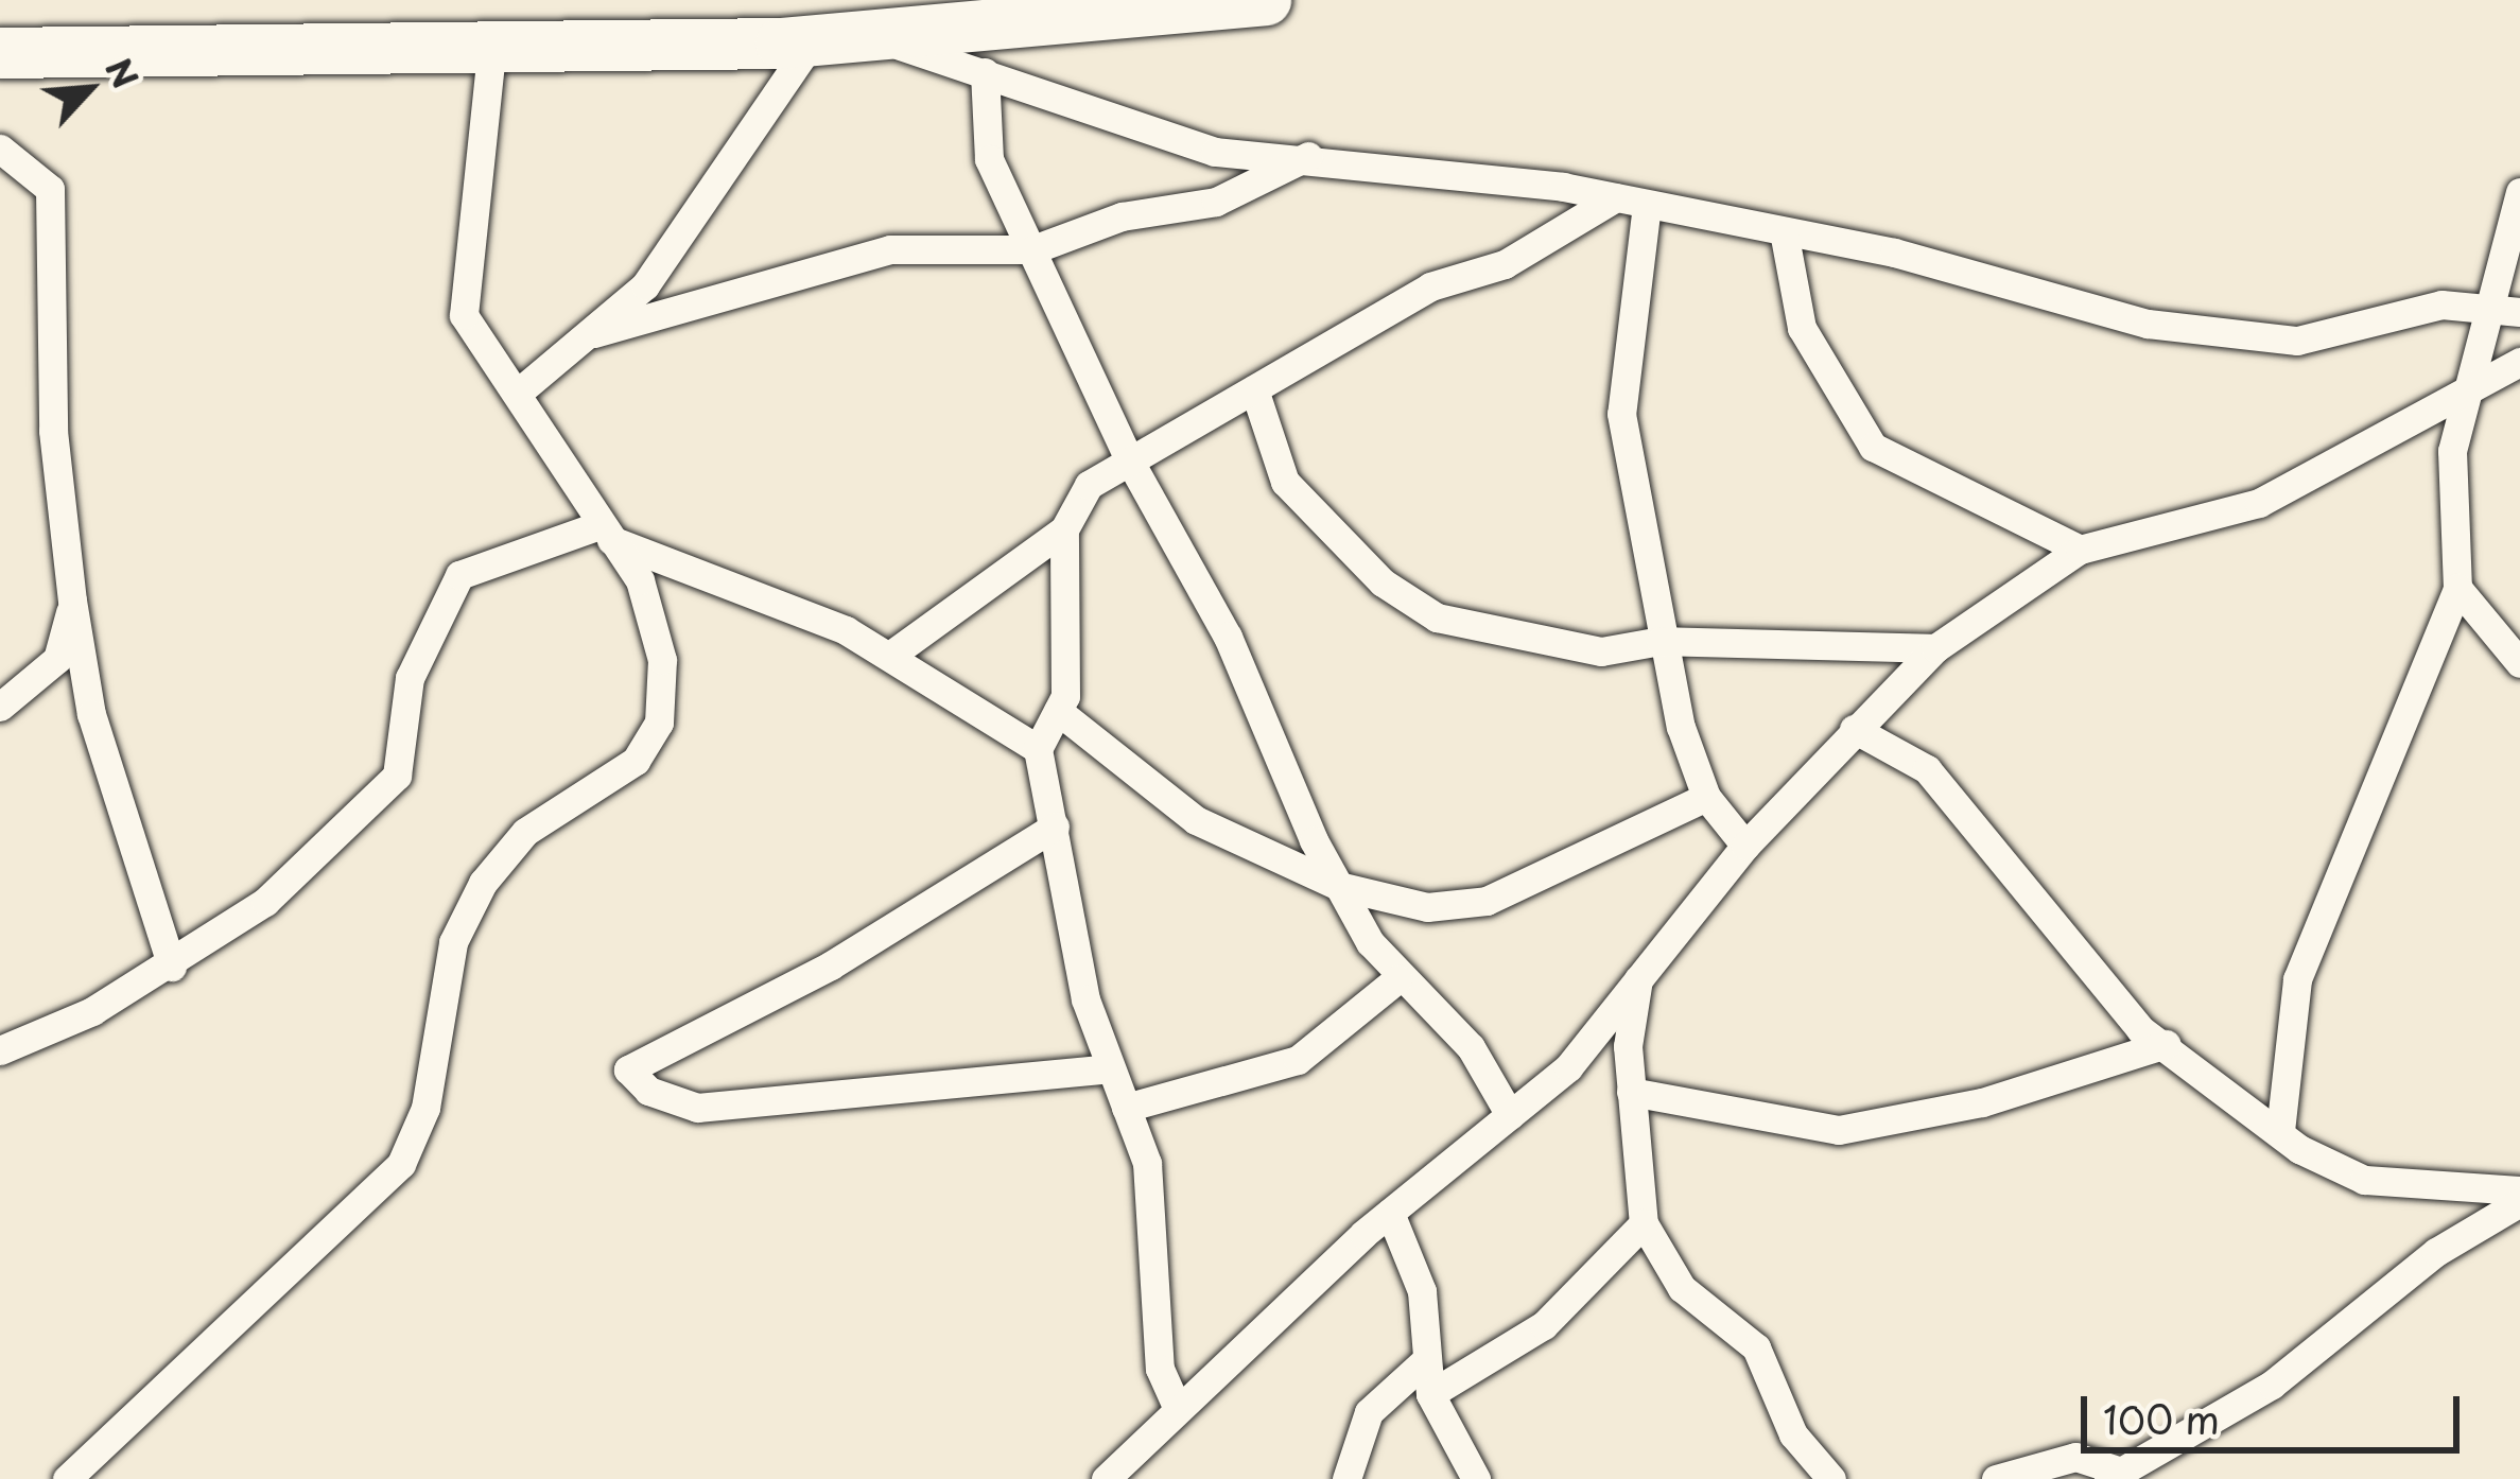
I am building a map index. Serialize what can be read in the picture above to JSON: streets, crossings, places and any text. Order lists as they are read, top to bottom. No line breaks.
{"scale_bar":"100 m","north":"top right"}
